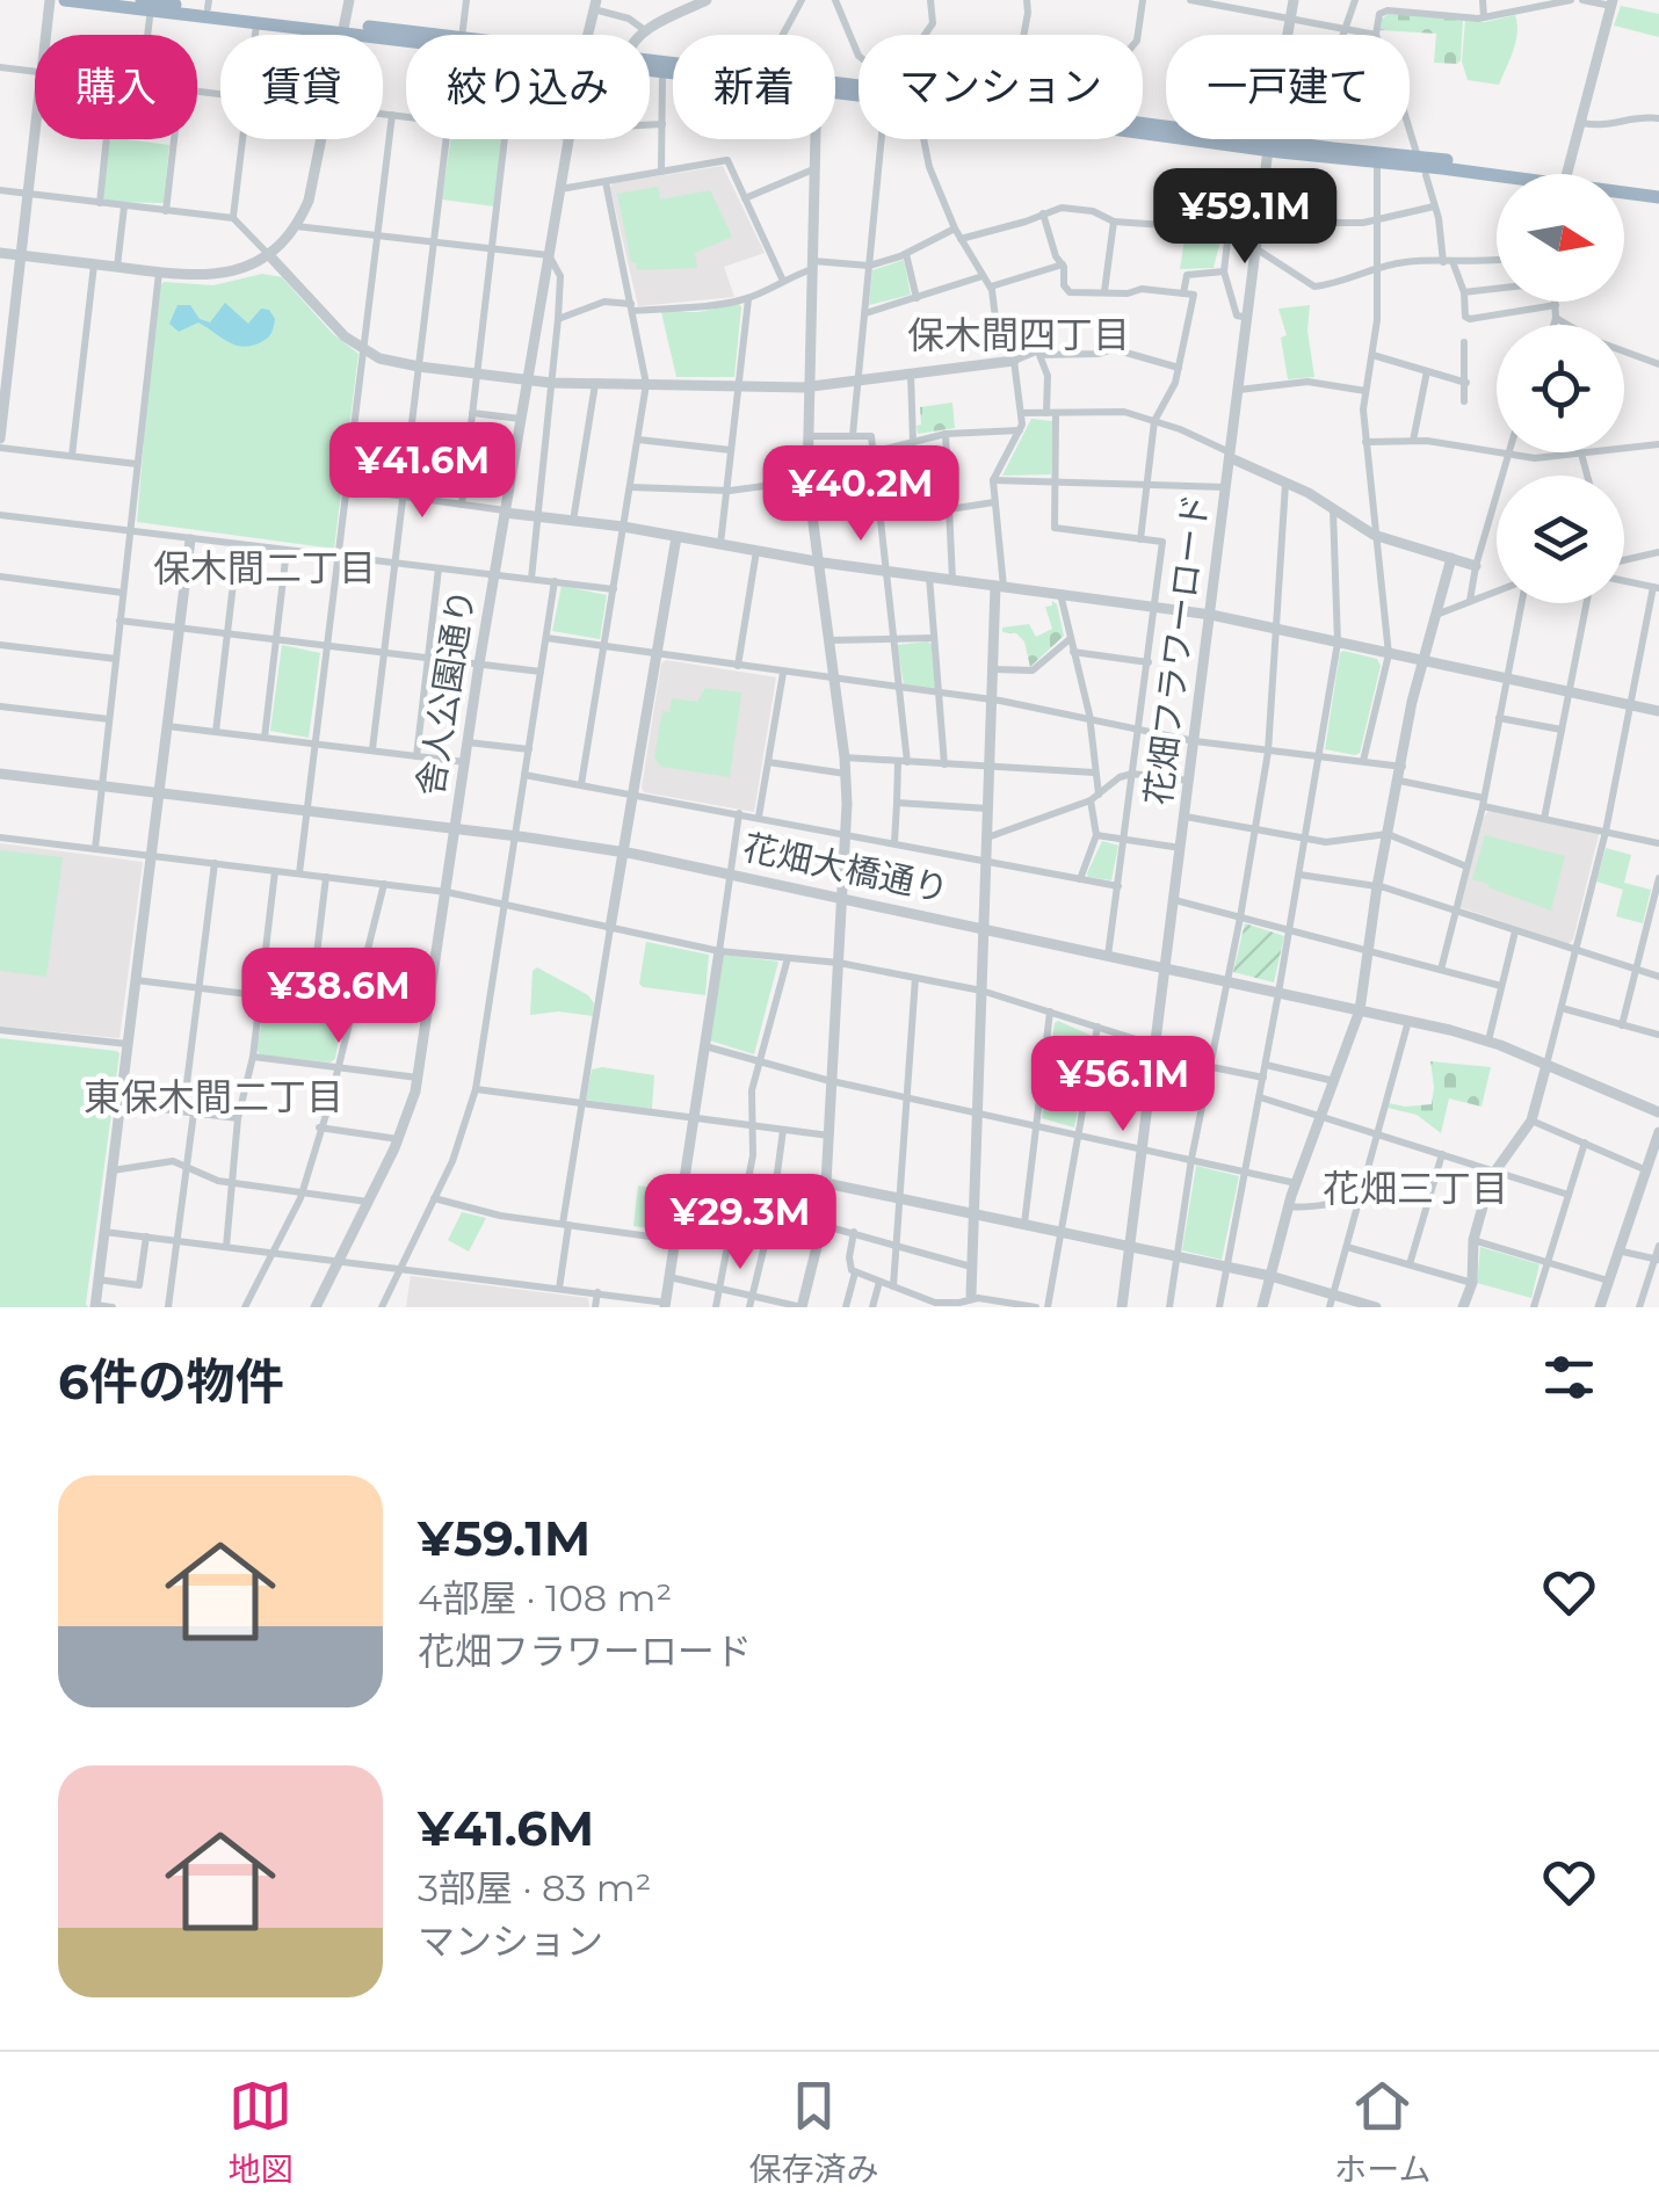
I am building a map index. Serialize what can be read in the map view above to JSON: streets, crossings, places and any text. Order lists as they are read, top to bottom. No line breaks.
{"streets":{"street":["花畑フラワーロード","舎人公園通り","花畑大橋通り"]},"crossings":[["花畑フラワーロード","花畑大橋通り"],["舎人公園通り","花畑大橋通り"]],"districts":["保木間四丁目","保木間二丁目","東保木間二丁目","花畑三丁目"],"north":"right","page":{"chip":["購入","賃貸","絞り込み","新着","マンション","一戸建て"],"price":["¥59.1M","¥41.6M","¥40.2M","¥38.6M","¥56.1M","¥29.3M"],"heading":"6件の物件","list":[{"name":"¥59.1M","note":"4部屋 · 108 m² · 花畑フラワーロード"},{"name":"¥41.6M","note":"3部屋 · 83 m² · マンション"}],"tabs":["地図","保存済み","ホーム"]}}
